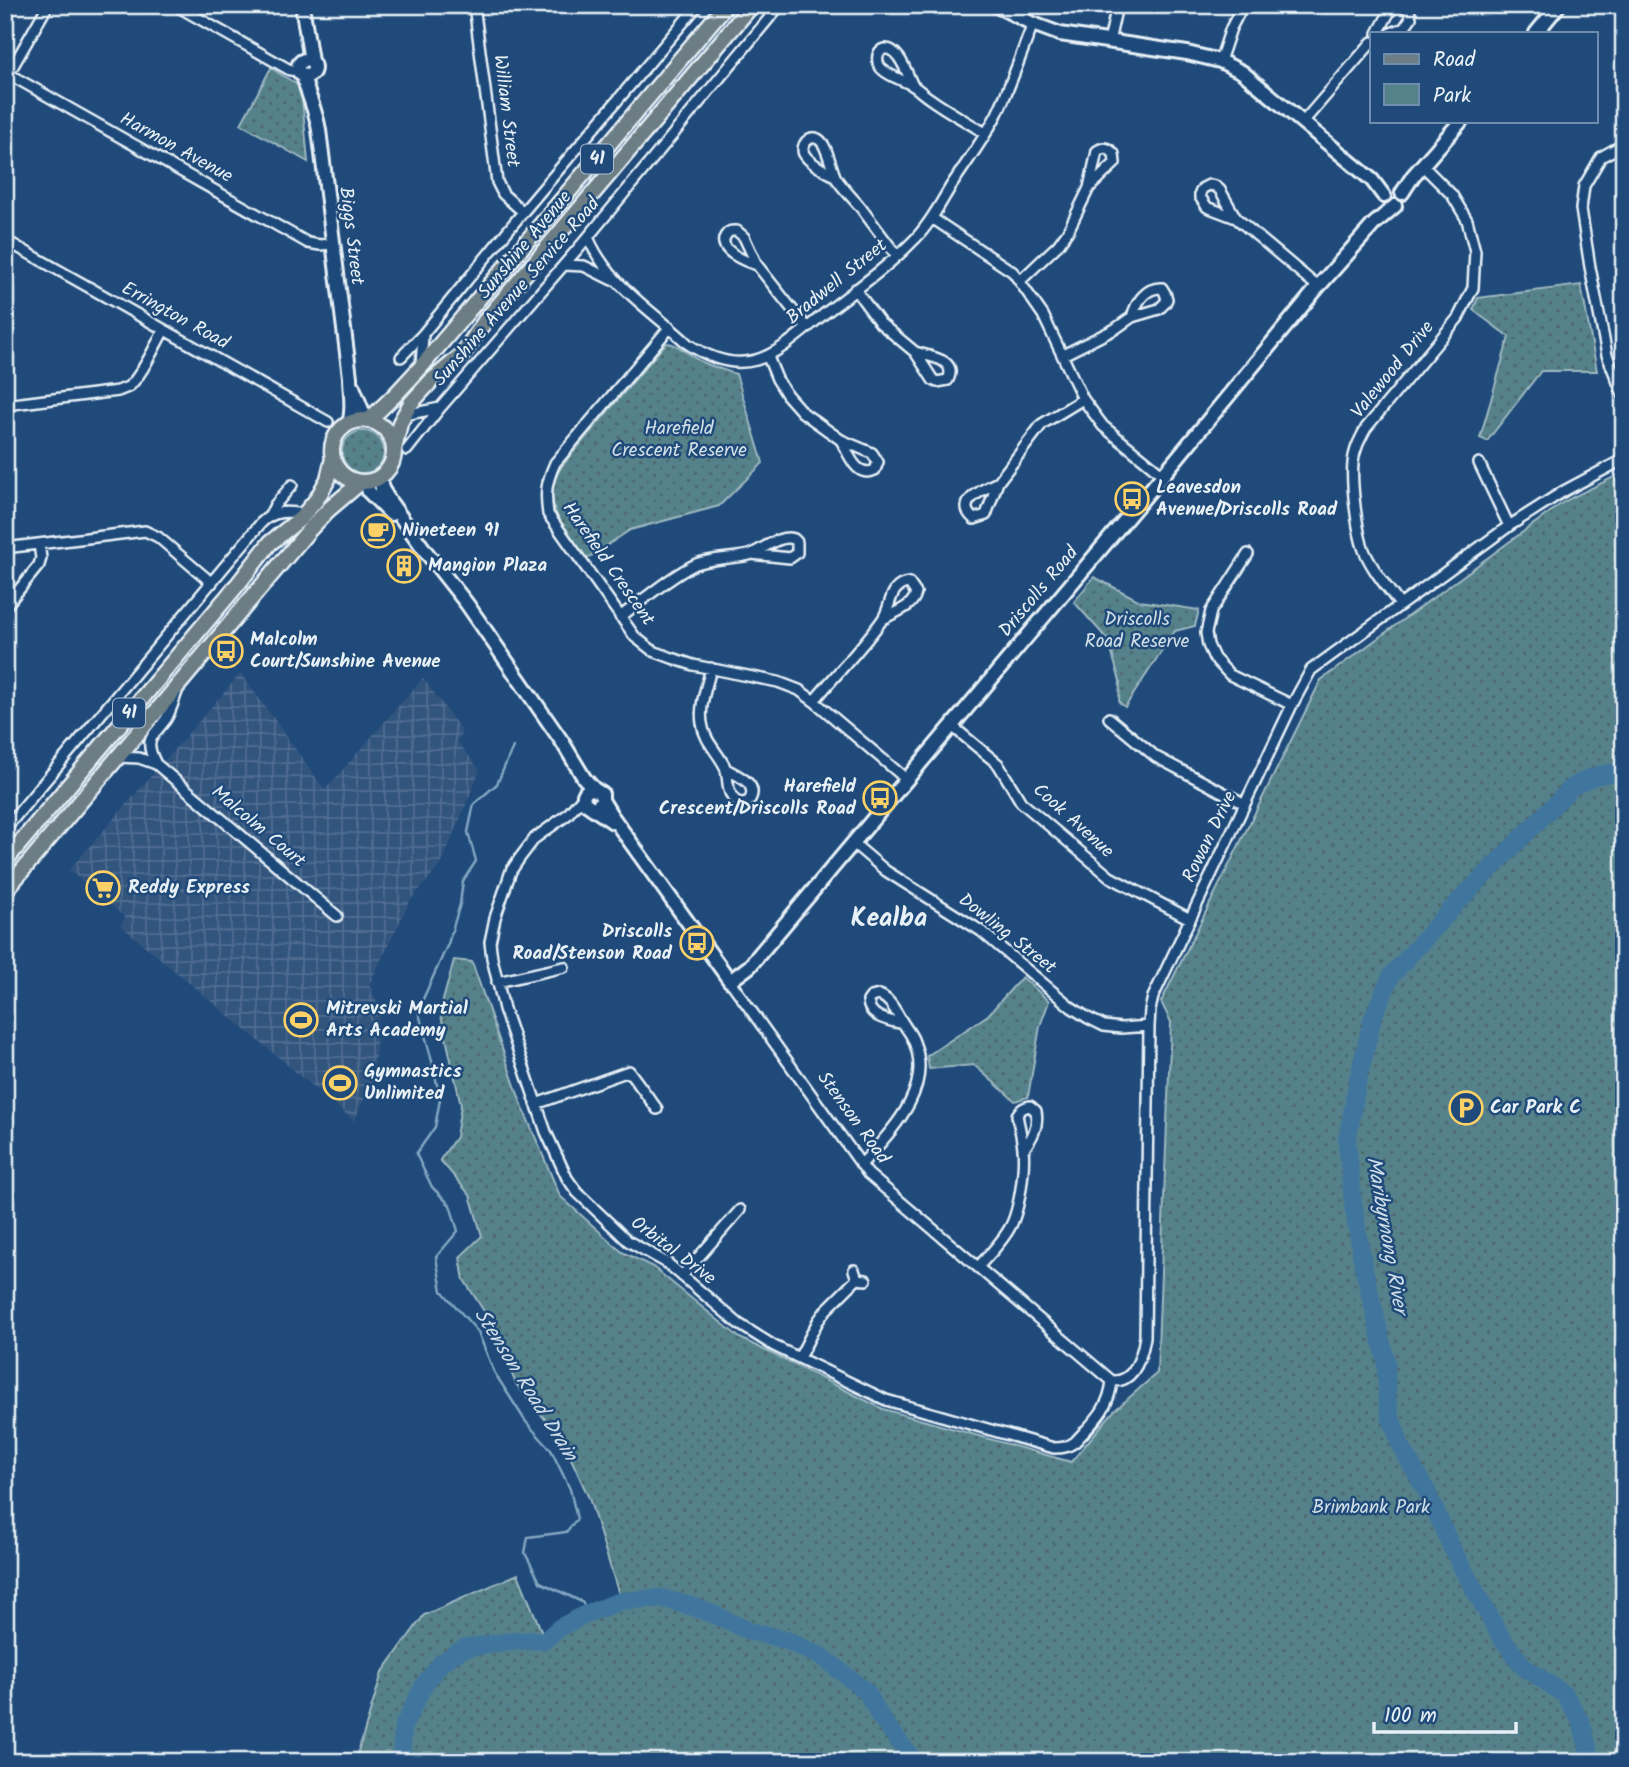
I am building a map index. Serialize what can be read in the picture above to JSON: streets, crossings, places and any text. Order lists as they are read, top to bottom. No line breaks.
{"streets":{"main road":["41","Sunshine Avenue"],"street":["William Street","Harmon Avenue","Biggs Street","Bradwell Street","Sunshine Avenue Service Road","Errington Road","Valewood Drive","Harefield Crescent","Driscolls Road","Cook Avenue","Malcolm Court","Rowan Drive","Dowling Street","Stenson Road","Orbital Drive"]},"crossings":[["Harmon Avenue","Biggs Street"],["41","Biggs Street"],["41","Sunshine Avenue"],["41","Sunshine Avenue Service Road"],["41","Malcolm Court"],["41","Stenson Road"],["Biggs Street","Sunshine Avenue"],["Biggs Street","Sunshine Avenue Service Road"],["Biggs Street","Stenson Road"],["Sunshine Avenue","Sunshine Avenue Service Road"],["Sunshine Avenue","Stenson Road"],["Bradwell Street","Sunshine Avenue Service Road"],["Bradwell Street","Harefield Crescent"],["Sunshine Avenue Service Road","Stenson Road"],["Valewood Drive","Driscolls Road"],["Valewood Drive","Rowan Drive"],["Harefield Crescent","Driscolls Road"],["Driscolls Road","Cook Avenue"],["Driscolls Road","Dowling Street"],["Driscolls Road","Stenson Road"],["Cook Avenue","Rowan Drive"],["Rowan Drive","Dowling Street"],["Rowan Drive","Stenson Road"],["Rowan Drive","Orbital Drive"],["Stenson Road","Orbital Drive"]],"districts":["Kealba"],"water":["Maribyrnong River","Stenson Road Drain"],"parks":["Harefield Crescent Reserve","Driscolls Road Reserve","Brimbank Park"],"places":{"bus stop":["Leavesdon Avenue/Driscolls Road","Malcolm Court/Sunshine Avenue","Harefield Crescent/Driscolls Road","Driscolls Road/Stenson Road"],"cafe":["Nineteen 91"],"building":["Mangion Plaza"],"supermarket":["Reddy Express"],"sports":["Mitrevski Martial Arts Academy","Gymnastics Unlimited"],"parking":["Car Park C"]},"legend":["Road","Park"],"scale_bar":"100 m"}
